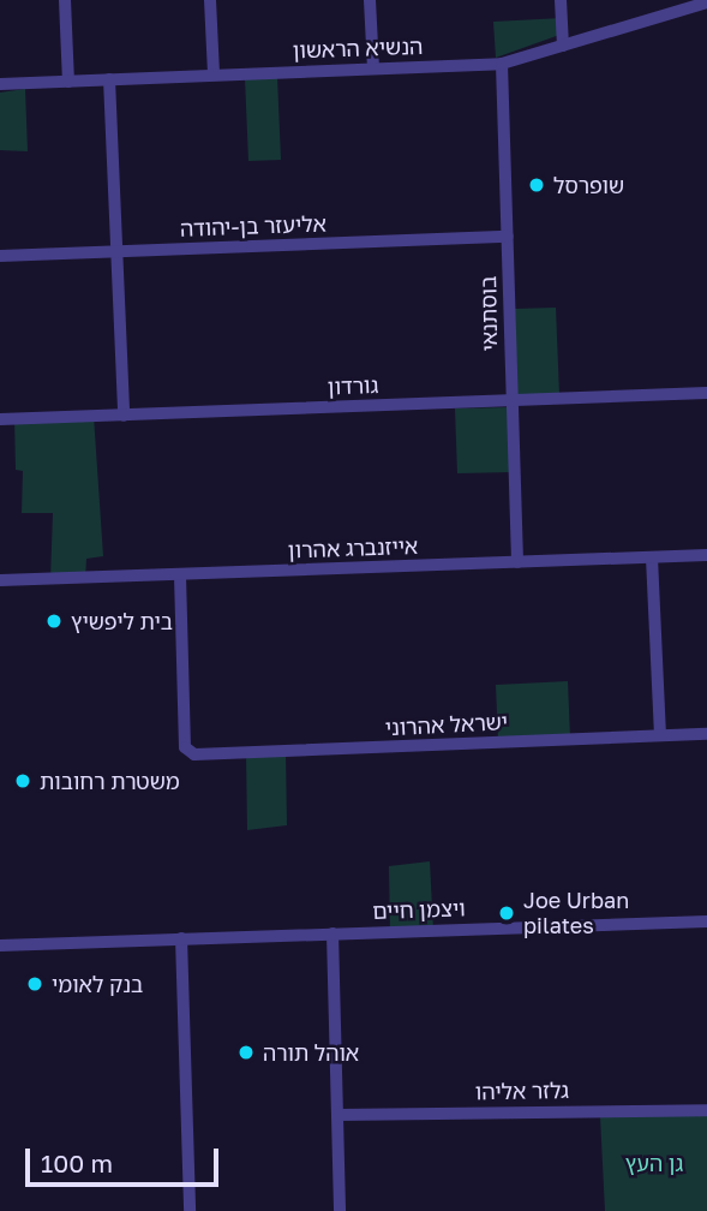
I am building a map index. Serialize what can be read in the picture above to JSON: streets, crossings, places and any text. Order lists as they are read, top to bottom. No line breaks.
{"streets":{"street":["הנשיא הראשון","אליעזר בן-יהודה","בוסתנאי","גורדון","אייזנברג אהרון","ישראל אהרוני","ויצמן חיים","גלזר אליהו"]},"crossings":[["הנשיא הראשון","בוסתנאי"],["אליעזר בן-יהודה","בוסתנאי"],["בוסתנאי","גורדון"],["בוסתנאי","אייזנברג אהרון"],["אייזנברג אהרון","ישראל אהרוני"]],"parks":["גן העץ"],"places":["שופרסל","בית ליפשיץ","משטרת רחובות","Joe Urban pilates","בנק לאומי","אוהל תורה"],"scale_bar":"100 m"}
